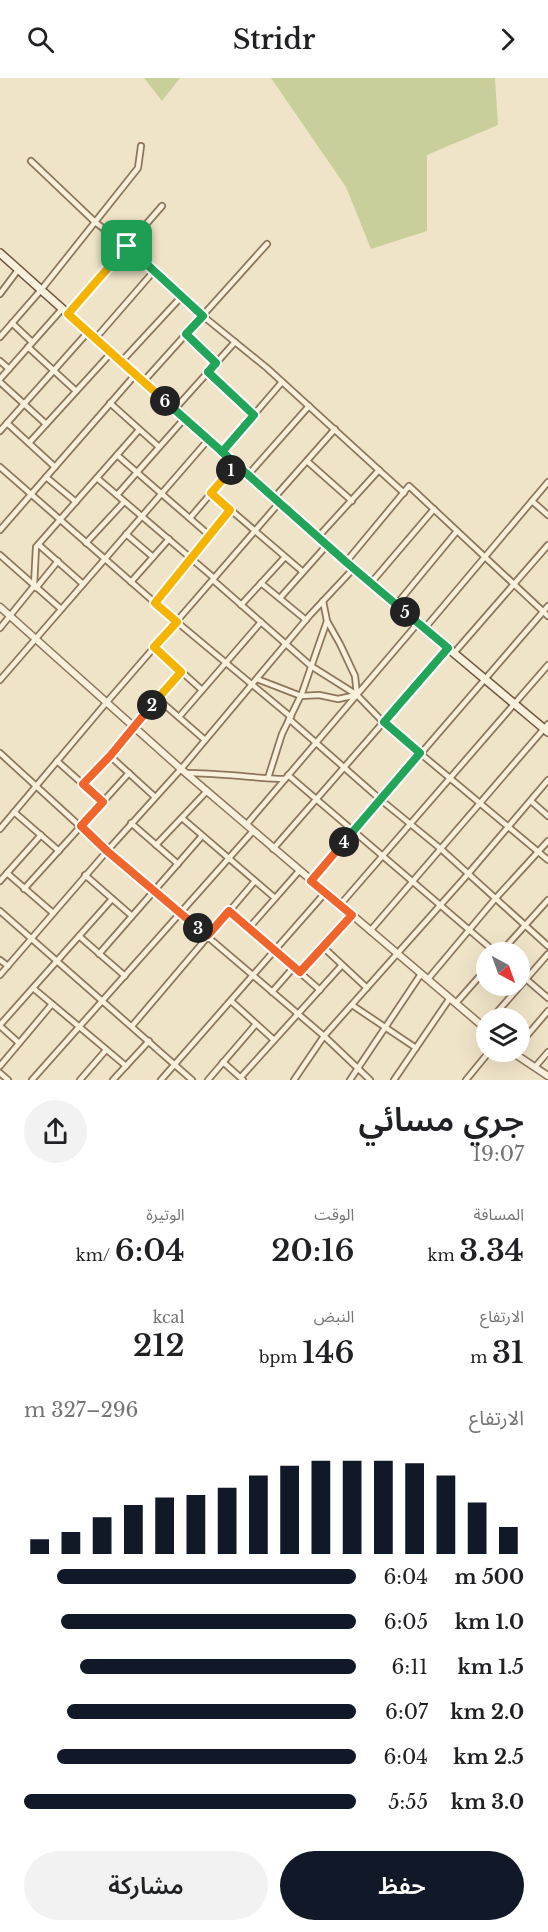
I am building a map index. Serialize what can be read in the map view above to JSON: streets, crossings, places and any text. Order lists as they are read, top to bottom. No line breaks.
{"north":"bottom right","page":{"header":"Stridr","pins":["6","1","5","2","4","3"],"heading":["جري مسائي","19:07"],"stats":[["المسافة","3.34 km"],["الوقت","20:16"],["الوتيرة","6:04 /km"],["الارتفاع","31 m"],["النبض","146 bpm"],["kcal","212"]],"chart":["الارتفاع","296–327 m"],"list":[{"name":"500 m","note":"6:04"},{"name":"1.0 km","note":"6:05"},{"name":"1.5 km","note":"6:11"},{"name":"2.0 km","note":"6:07"},{"name":"2.5 km","note":"6:04"},{"name":"3.0 km","note":"5:55"}],"buttons":["حفظ","مشاركة"]}}
